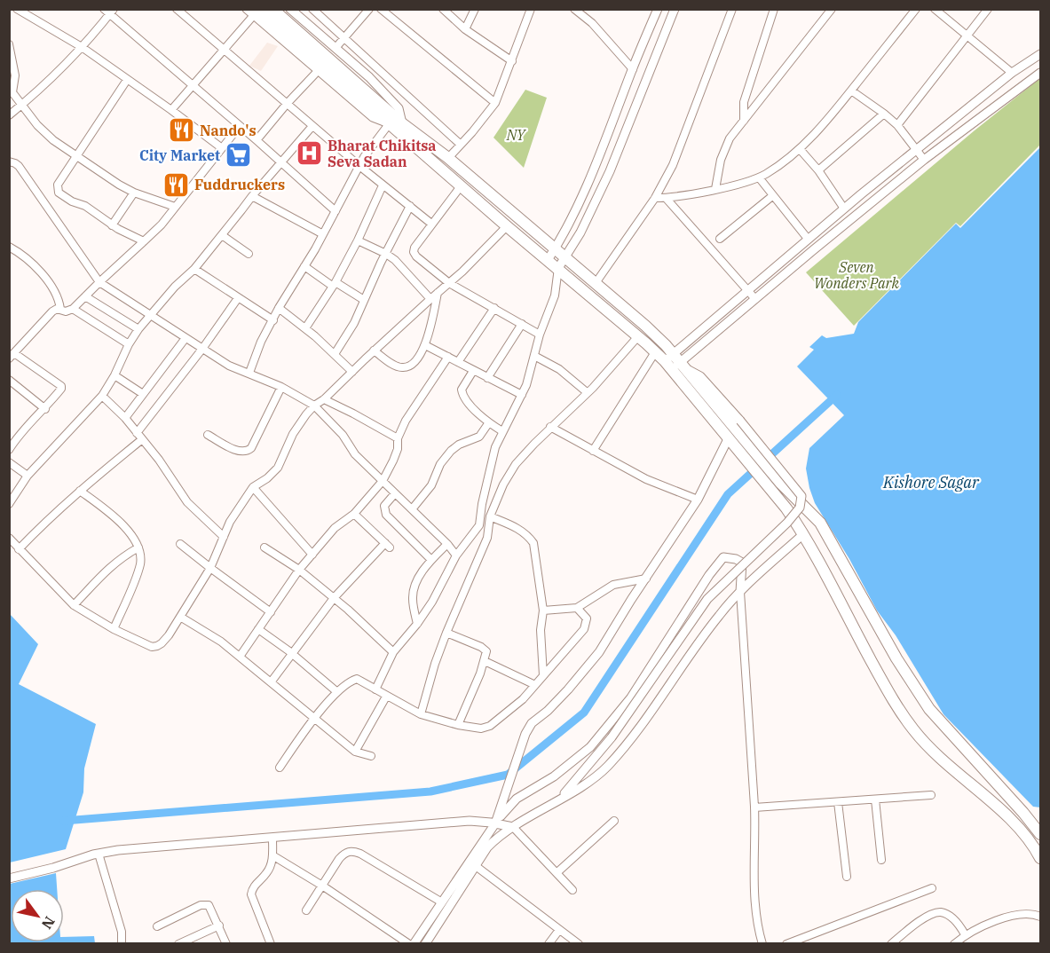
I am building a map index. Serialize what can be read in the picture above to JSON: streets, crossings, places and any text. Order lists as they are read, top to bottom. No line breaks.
{"water":["Kishore Sagar"],"parks":["NY","Seven Wonders Park"],"places":{"restaurant":["Nando's","Fuddruckers"],"hospital":["Bharat Chikitsa Seva Sadan"],"supermarket":["City Market"]},"north":"bottom right"}
